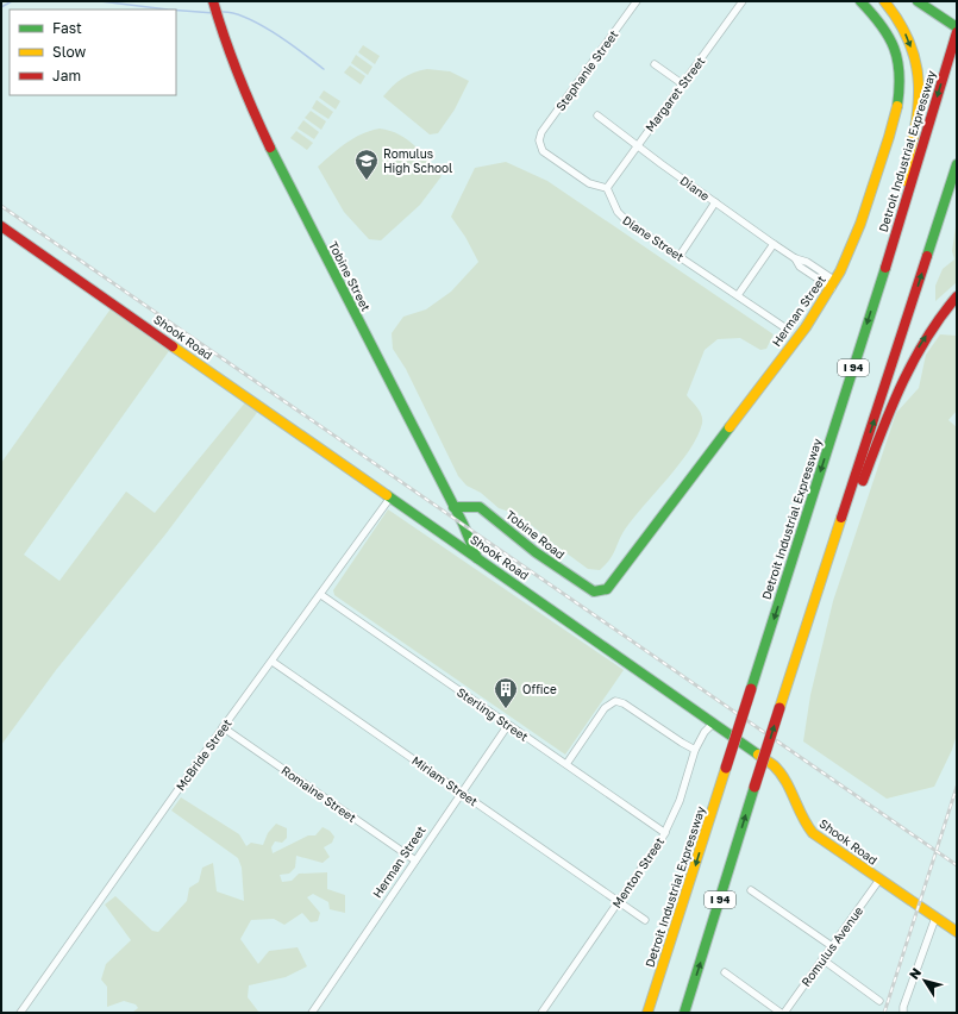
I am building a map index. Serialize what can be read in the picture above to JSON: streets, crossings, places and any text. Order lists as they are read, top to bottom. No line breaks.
{"streets":{"main road":["Detroit Industrial Expressway","Tobine Street","Herman Street","Shook Road","I 94","Tobine Road"],"street":["Stephanie Street","Margaret Street","Diane","Diane Street","Sterling Street","McBride Street","Miriam Street","Romaine Street","Menton Street","Romulus Avenue"]},"crossings":[["Stephanie Street","Margaret Street"],["Stephanie Street","Diane Street"],["Margaret Street","Diane"],["Margaret Street","Diane Street"],["Diane","Herman Street"],["Tobine Street","Shook Road"],["Tobine Street","Tobine Road"],["Herman Street","Tobine Road"],["Herman Street","Sterling Street"],["Herman Street","Miriam Street"],["Herman Street","Romaine Street"],["Shook Road","McBride Street"],["Shook Road","Menton Street"],["Shook Road","Romulus Avenue"],["Sterling Street","McBride Street"],["Sterling Street","Menton Street"],["McBride Street","Miriam Street"],["McBride Street","Romaine Street"],["Miriam Street","Menton Street"]],"places":{"school or university":["Romulus High School"],"building":["Office"]},"legend":["Fast","Slow","Jam"],"north":"top left"}
